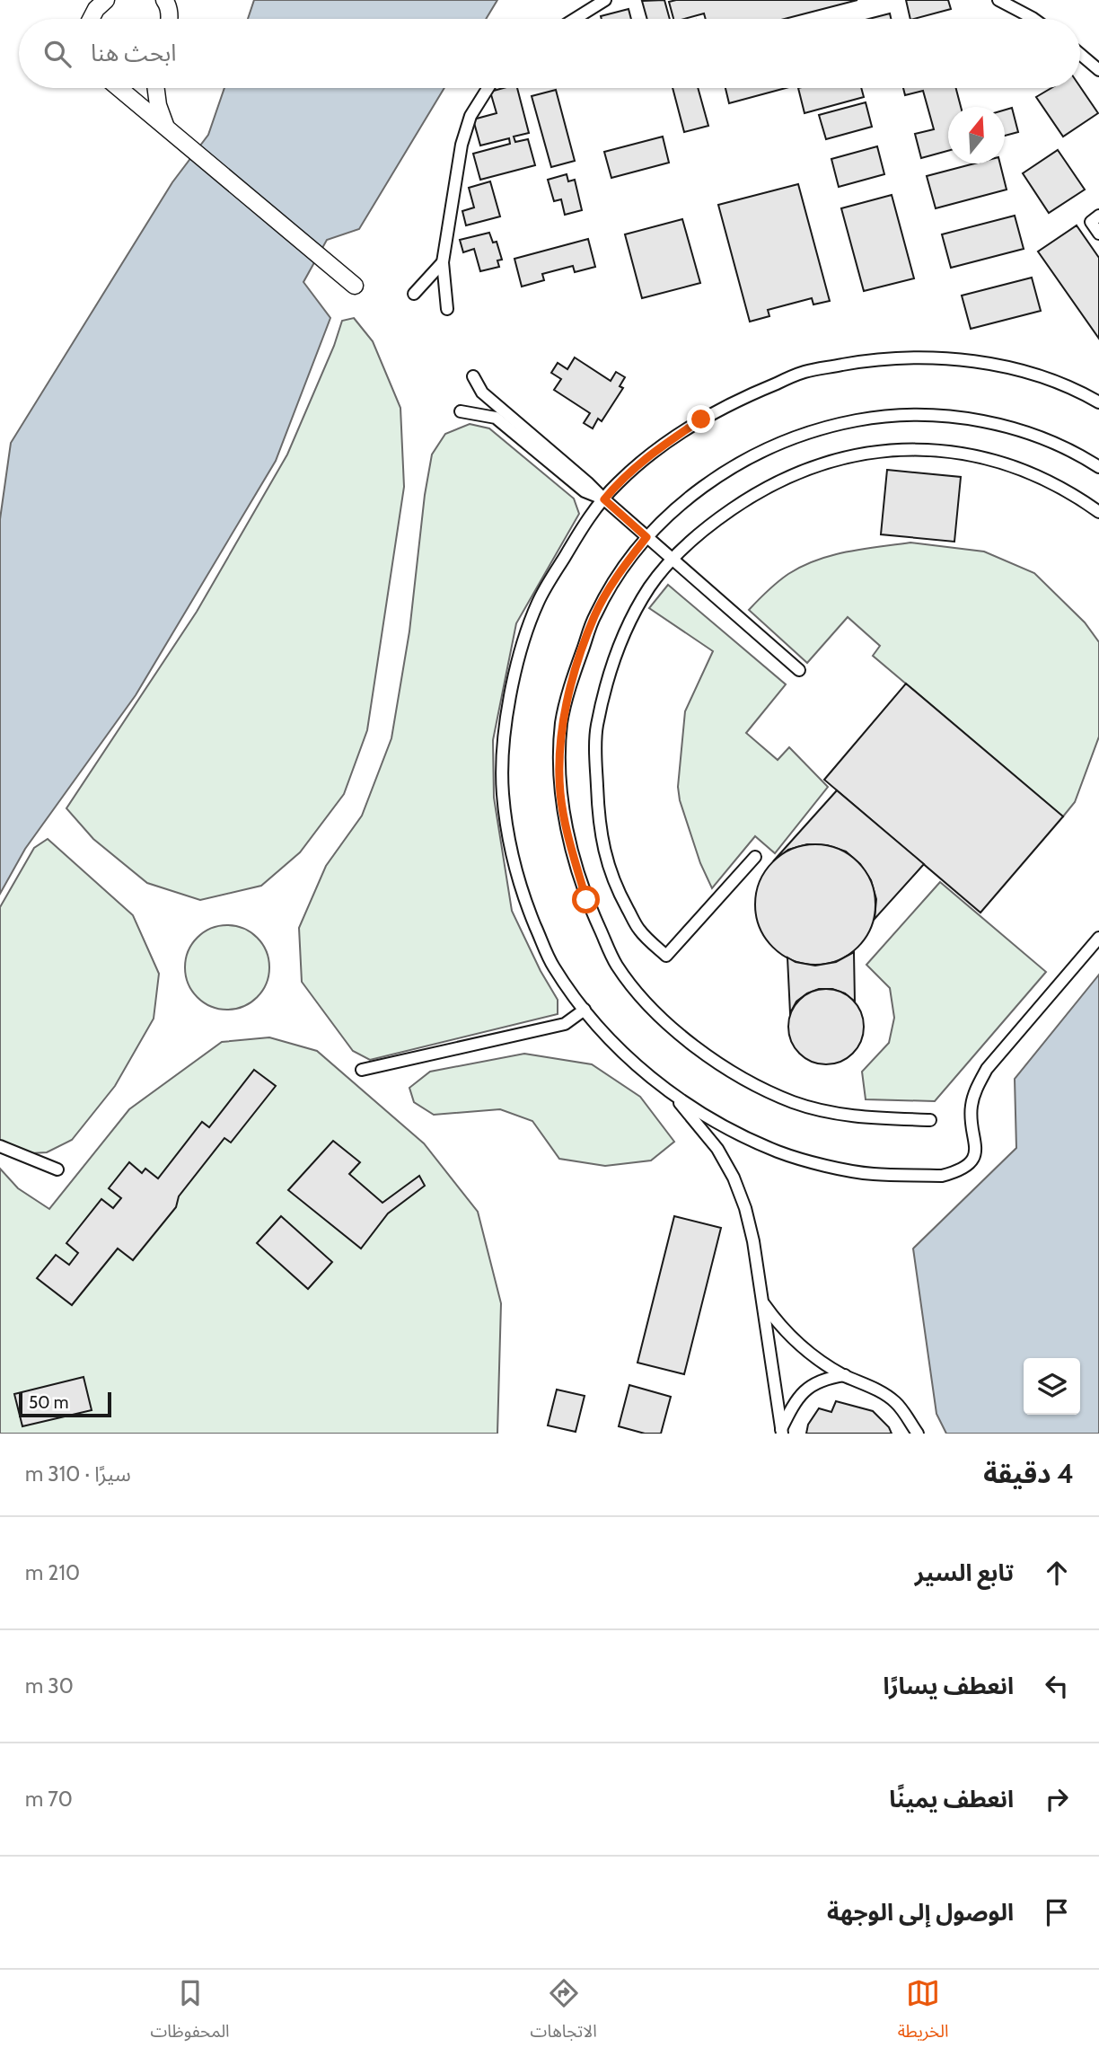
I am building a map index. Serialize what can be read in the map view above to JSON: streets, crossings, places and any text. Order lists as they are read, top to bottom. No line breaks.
{"scale_bar":"50 m","north":"top","page":{"search":"ابحث هنا","scale":"50 m","heading":["4 دقيقة","سيرًا · 310 m"],"list":[["تابع السير","210 m"],["انعطف يسارًا","30 m"],["انعطف يمينًا","70 m"],"الوصول إلى الوجهة"],"nav":["الخريطة","الاتجاهات","المحفوظات"]}}
